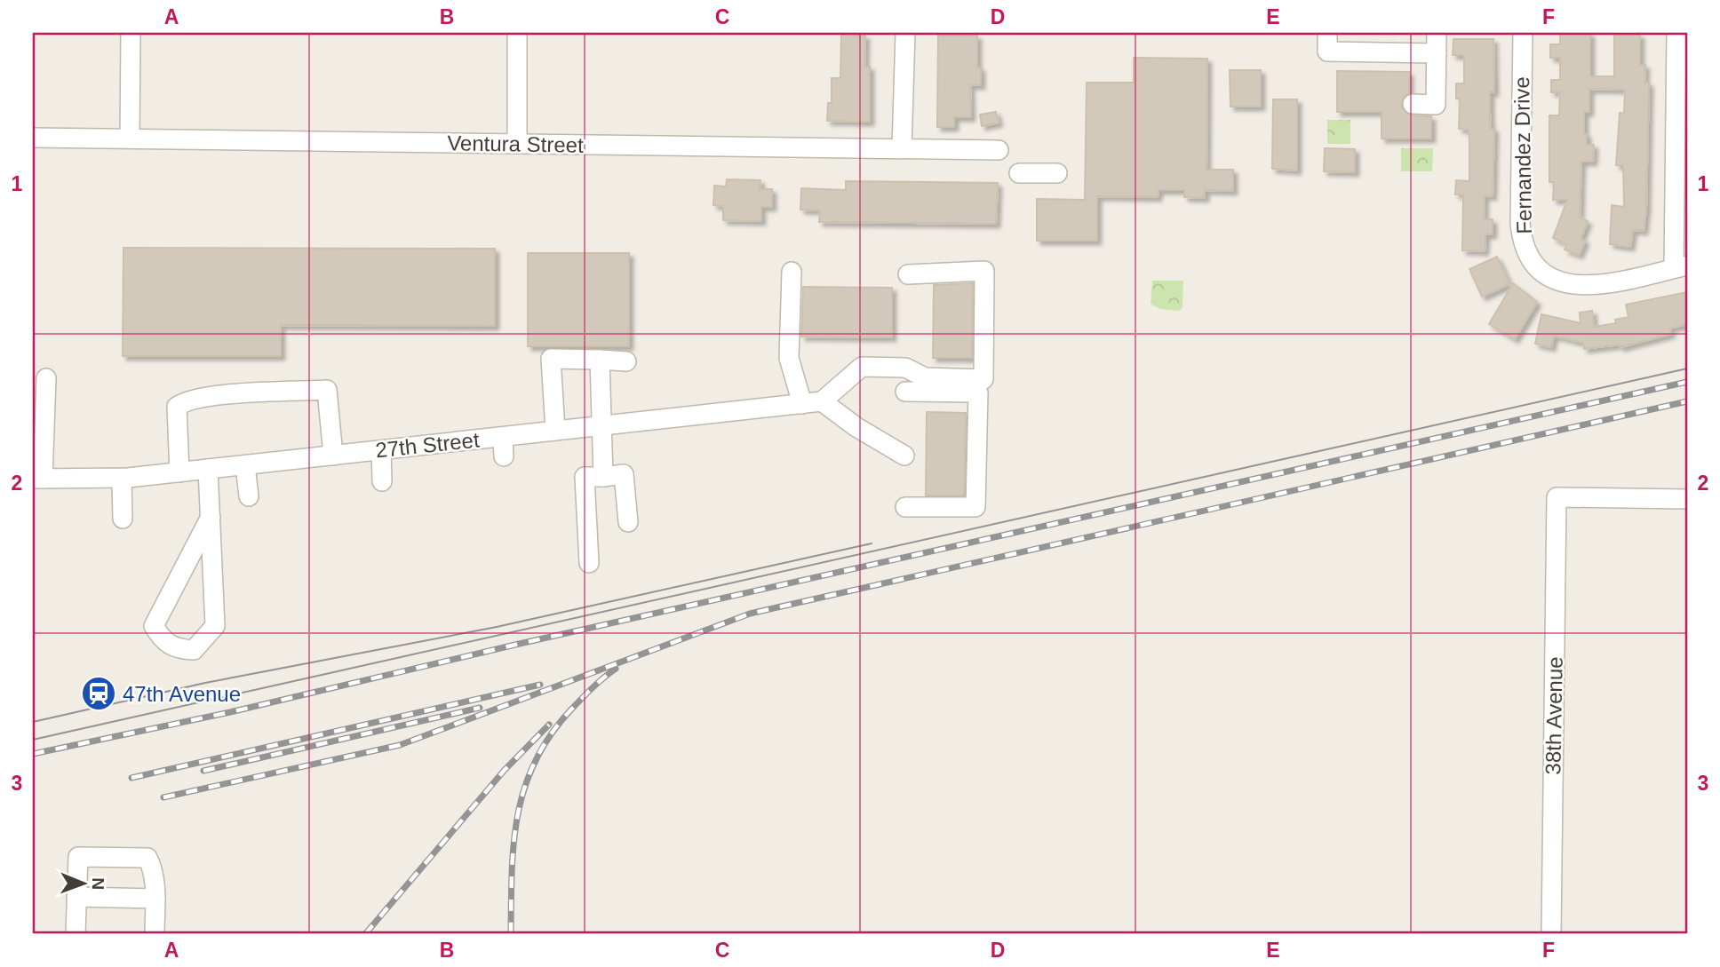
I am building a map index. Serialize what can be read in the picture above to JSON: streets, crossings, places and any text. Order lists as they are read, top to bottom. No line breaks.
{"streets":{"street":["Ventura Street","Fernandez Drive","27th Street","38th Avenue"]},"places":{"station":["47th Avenue"]},"north":"right","grid":{"columns":["A","B","C","D","E","F"],"rows":["1","2","3"]}}
